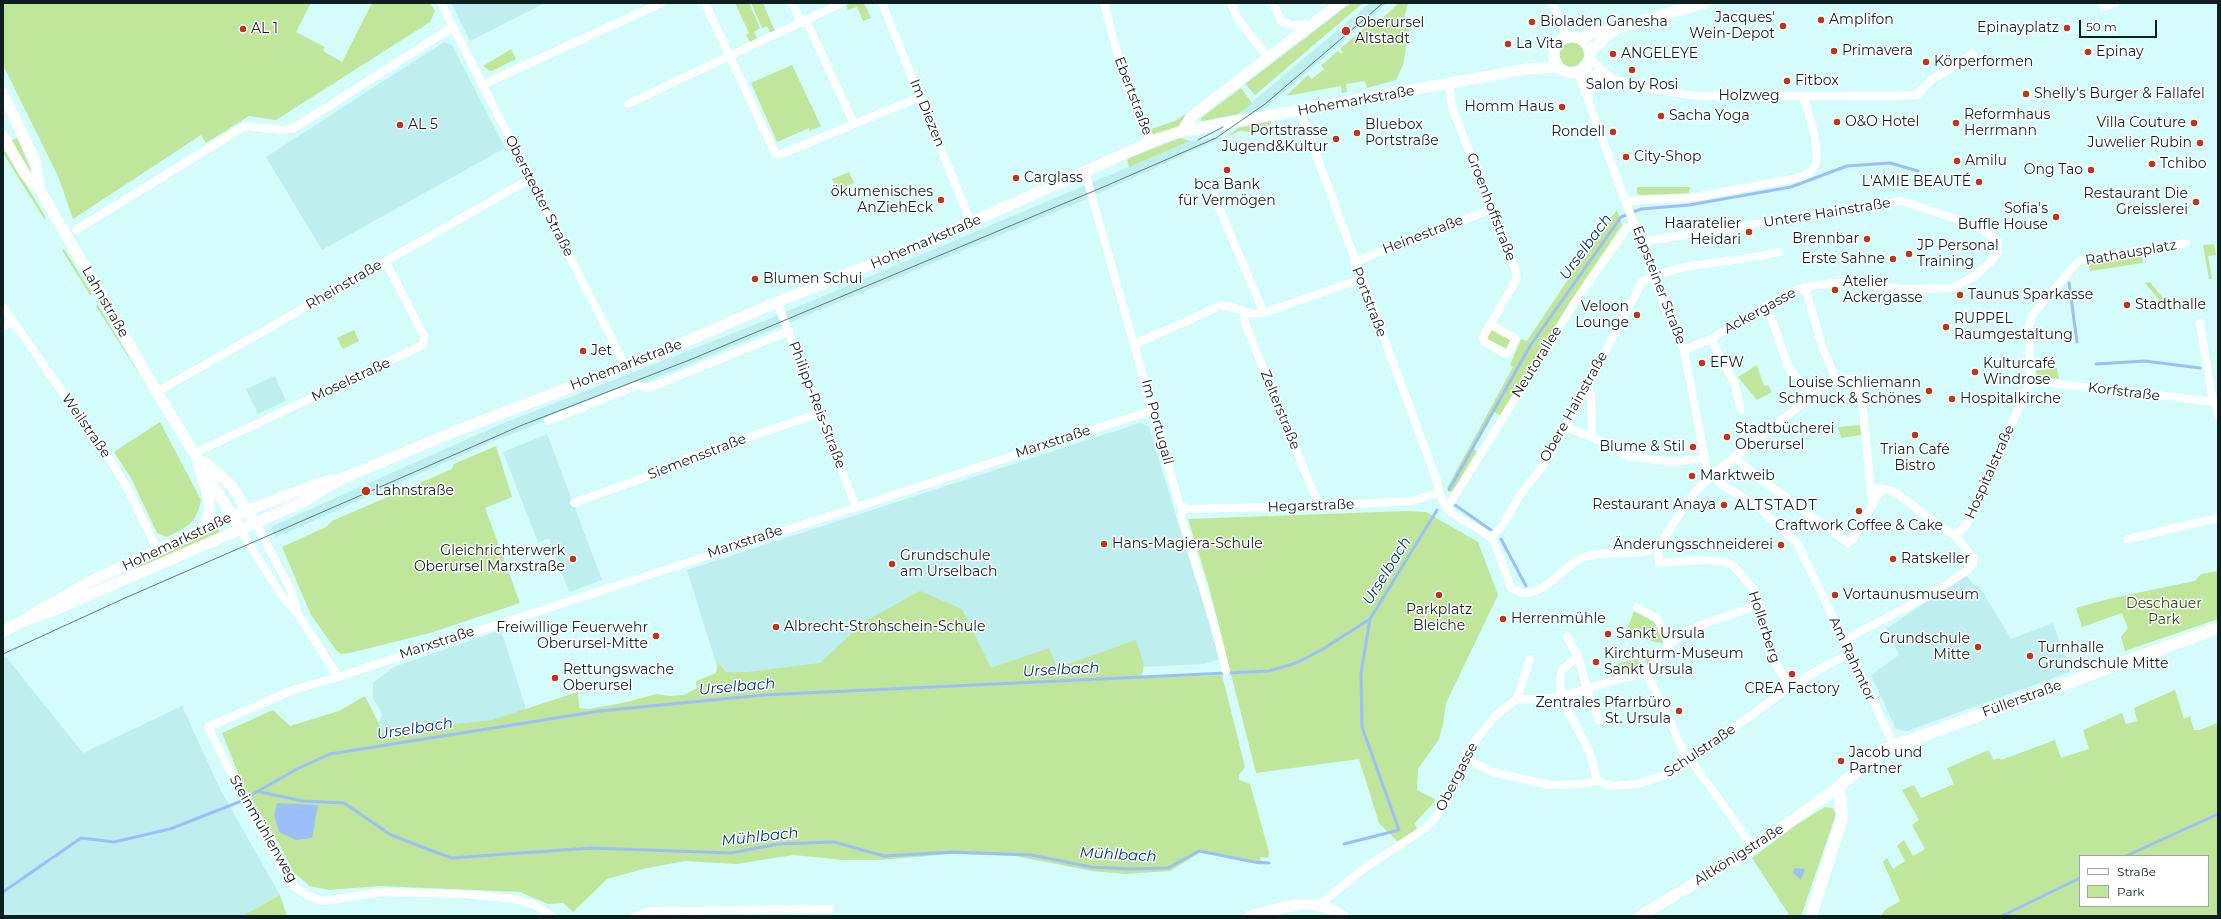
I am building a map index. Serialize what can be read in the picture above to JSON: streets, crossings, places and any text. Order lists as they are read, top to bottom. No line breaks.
{"streets":{"main road":["Füllerstraße"],"street":["Ebertstraße","Holzweg","Hohemarkstraße","Im Diezen","Oberstedter Straße","Groenhoffstraße","Untere Hainstraße","Heinestraße","Rathausplatz","Rheinstraße","Eppsteiner Straße","Lahnstraße","Portstraße","Ackergasse","Neutorallee","Moselstraße","Korfstraße","Philipp-Reis-Straße","Obere Hainstraße","Zelterstraße","Im Portugall","Weilstraße","Marxstraße","Siemensstraße","Hospitalstraße","Hegarstraße","Hollerberg","Am Rahmtor","Schulstraße","Obergasse","Steinmühlenweg","Altkönigstraße"]},"crossings":[["Ebertstraße","Hohemarkstraße"],["Holzweg","Eppsteiner Straße"],["Hohemarkstraße","Im Diezen"],["Hohemarkstraße","Oberstedter Straße"],["Hohemarkstraße","Groenhoffstraße"],["Hohemarkstraße","Lahnstraße"],["Hohemarkstraße","Portstraße"],["Hohemarkstraße","Philipp-Reis-Straße"],["Hohemarkstraße","Im Portugall"],["Hohemarkstraße","Weilstraße"],["Oberstedter Straße","Rheinstraße"],["Groenhoffstraße","Heinestraße"],["Untere Hainstraße","Eppsteiner Straße"],["Untere Hainstraße","Ackergasse"],["Heinestraße","Portstraße"],["Rathausplatz","Hospitalstraße"],["Rheinstraße","Lahnstraße"],["Rheinstraße","Moselstraße"],["Eppsteiner Straße","Ackergasse"],["Eppsteiner Straße","Neutorallee"],["Eppsteiner Straße","Obere Hainstraße"],["Eppsteiner Straße","Am Rahmtor"],["Lahnstraße","Moselstraße"],["Portstraße","Hegarstraße"],["Korfstraße","Hospitalstraße"],["Philipp-Reis-Straße","Marxstraße"],["Philipp-Reis-Straße","Siemensstraße"],["Zelterstraße","Hegarstraße"],["Im Portugall","Marxstraße"],["Im Portugall","Hegarstraße"],["Marxstraße","Steinmühlenweg"],["Hollerberg","Schulstraße"],["Am Rahmtor","Füllerstraße"],["Am Rahmtor","Schulstraße"],["Füllerstraße","Altkönigstraße"]],"districts":["ALTSTADT"],"water":["Urselbach","Mühlbach"],"parks":["Deschauer Park"],"places":["Amplifon","Bioladen Ganesha","Jacques' Wein-Depot","Epinayplatz","AL 1","Oberursel Altstadt","La Vita","Primavera","Epinay","ANGELEYE","Körperformen","Salon by Rosi","Fitbox","Shelly‘s Burger & Fallafel","Homm Haus","Sacha Yoga","O&O Hotel","Reformhaus Herrmann","Villa Couture","AL 5","Rondell","Bluebox Portstraße","Portstrasse Jugend&Kultur","Juwelier Rubin","City-Shop","Amilu","Tchibo","bca Bank für Vermögen","Ong Tao","Carglass","L'AMIE BEAUTÉ","ökumenisches AnZiehEck","Restaurant Die Greisslerei","Sofia's Buffle House","Haaratelier Heidari","Brennbar","JP Personal Training","Erste Sahne","Blumen Schui","Atelier Ackergasse","Taunus Sparkasse","Stadthalle","Veloon Lounge","RUPPEL Raumgestaltung","Jet","EFW","Kulturcafé Windrose","Louise Schliemann Schmuck & Schönes","Hospitalkirche","Trian Café Bistro","Stadtbücherei Oberursel","Blume & Stil","Marktweib","Lahnstraße","Restaurant Anaya","Craftwork Coffee & Cake","Hans-Magiera-Schule","Änderungsschneiderei","Gleichrichterwerk Oberursel Marxstraße","Ratskeller","Grundschule am Urselbach","Parkplatz Bleiche","Vortaunusmuseum","Herrenmühle","Albrecht-Strohschein-Schule","Sankt Ursula","Freiwillige Feuerwehr Oberursel-Mitte","Grundschule Mitte","Turnhalle Grundschule Mitte","Kirchturm-Museum Sankt Ursula","CREA Factory","Rettungswache Oberursel","Zentrales Pfarrbüro St. Ursula","Jacob und Partner"],"legend":["Straße","Park"],"scale_bar":"50 m"}
